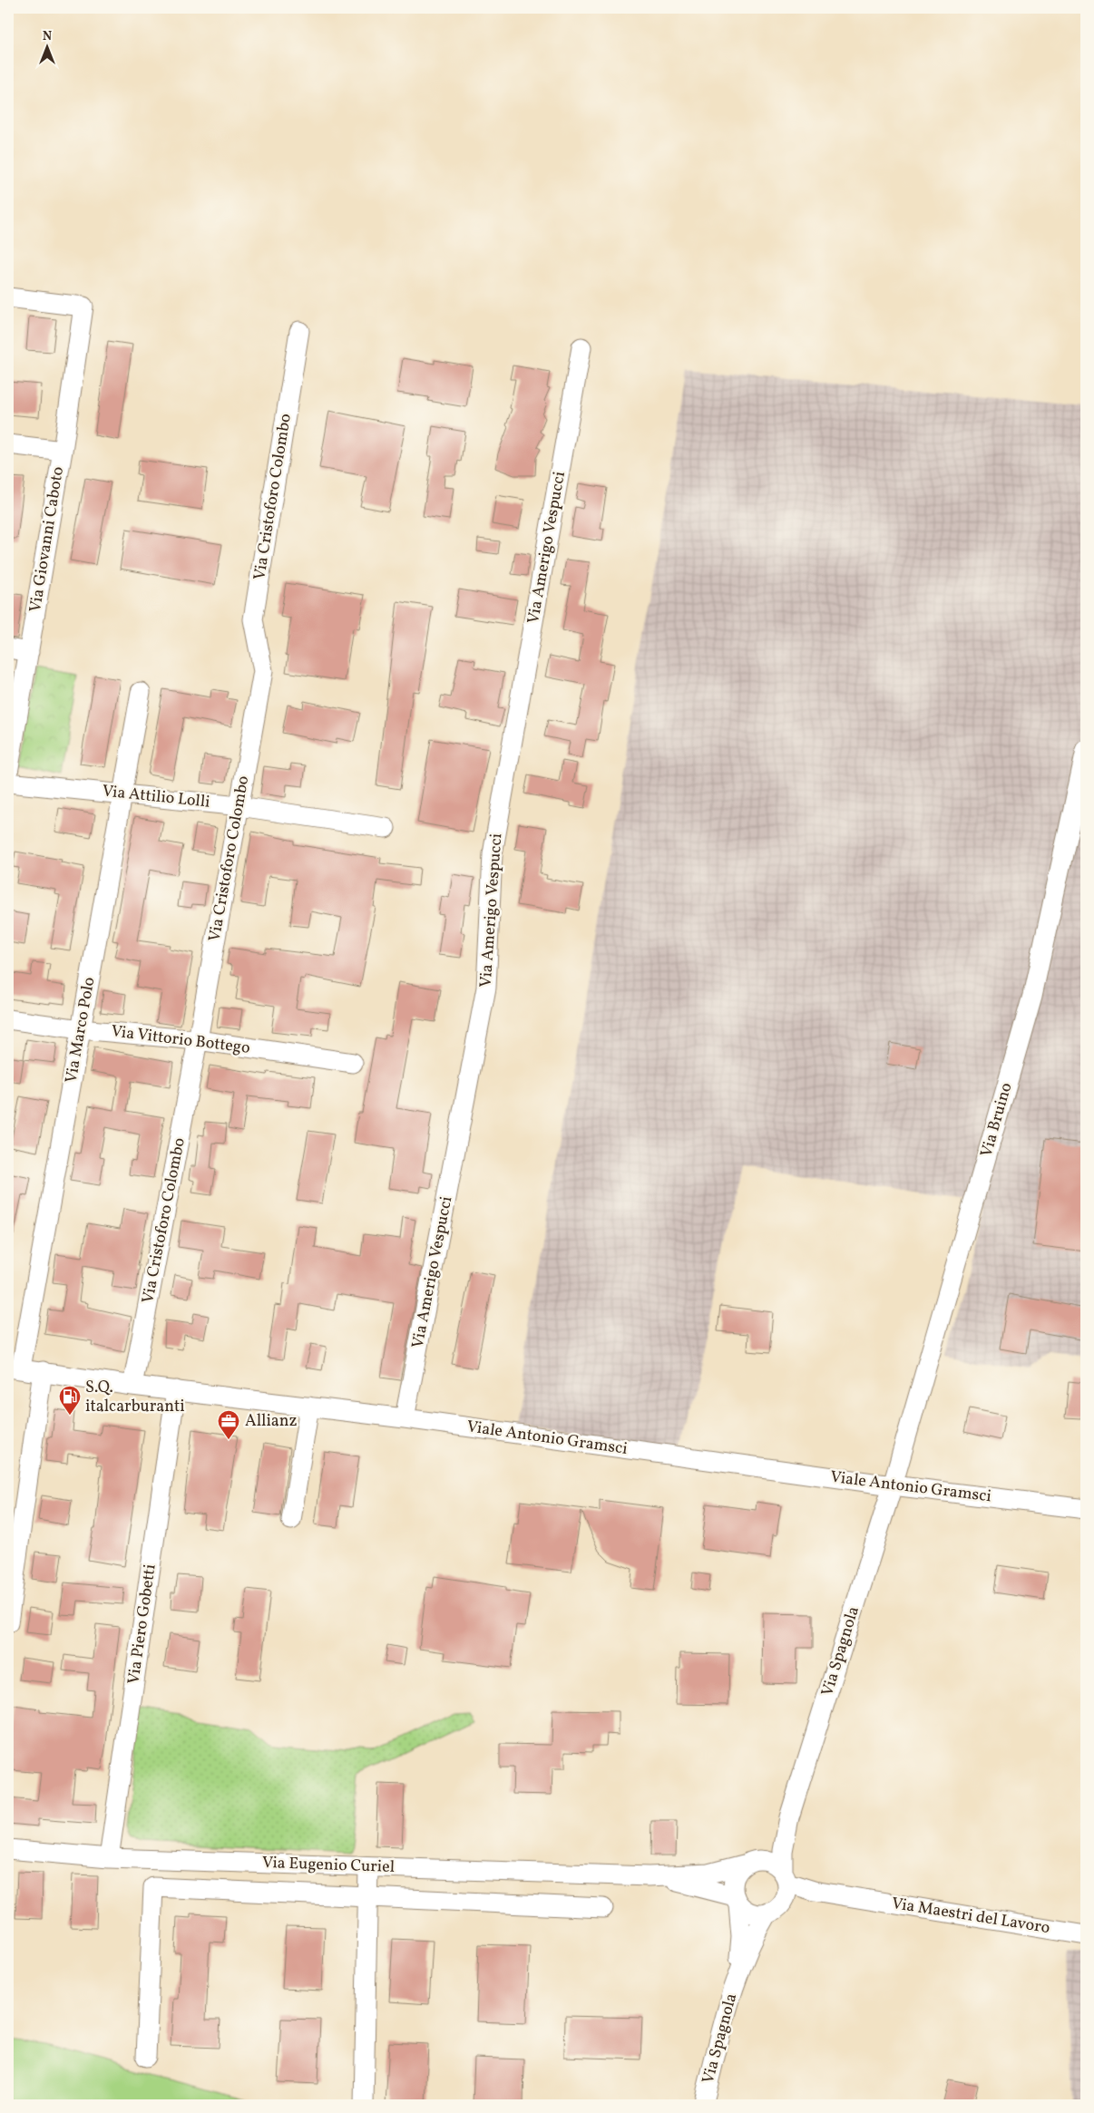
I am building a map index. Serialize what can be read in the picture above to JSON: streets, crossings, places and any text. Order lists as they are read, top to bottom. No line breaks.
{"streets":{"street":["Via Cristoforo Colombo","Via Giovanni Caboto","Via Amerigo Vespucci","Via Attilio Lolli","Via Marco Polo","Via Vittorio Bottego","Via Bruino","Viale Antonio Gramsci","Via Piero Gobetti","Via Spagnola","Via Eugenio Curiel","Via Maestri del Lavoro"]},"crossings":[["Via Cristoforo Colombo","Via Attilio Lolli"],["Via Cristoforo Colombo","Via Vittorio Bottego"],["Via Cristoforo Colombo","Viale Antonio Gramsci"],["Via Amerigo Vespucci","Viale Antonio Gramsci"],["Via Attilio Lolli","Via Marco Polo"],["Via Marco Polo","Via Vittorio Bottego"],["Via Marco Polo","Viale Antonio Gramsci"],["Via Bruino","Viale Antonio Gramsci"],["Via Bruino","Via Spagnola"],["Viale Antonio Gramsci","Via Piero Gobetti"],["Viale Antonio Gramsci","Via Spagnola"],["Via Piero Gobetti","Via Eugenio Curiel"],["Via Spagnola","Via Eugenio Curiel"],["Via Spagnola","Via Maestri del Lavoro"],["Via Eugenio Curiel","Via Maestri del Lavoro"]],"places":{"fuel station":["S.Q. italcarburanti"],"office":["Allianz"]},"north":"top"}
